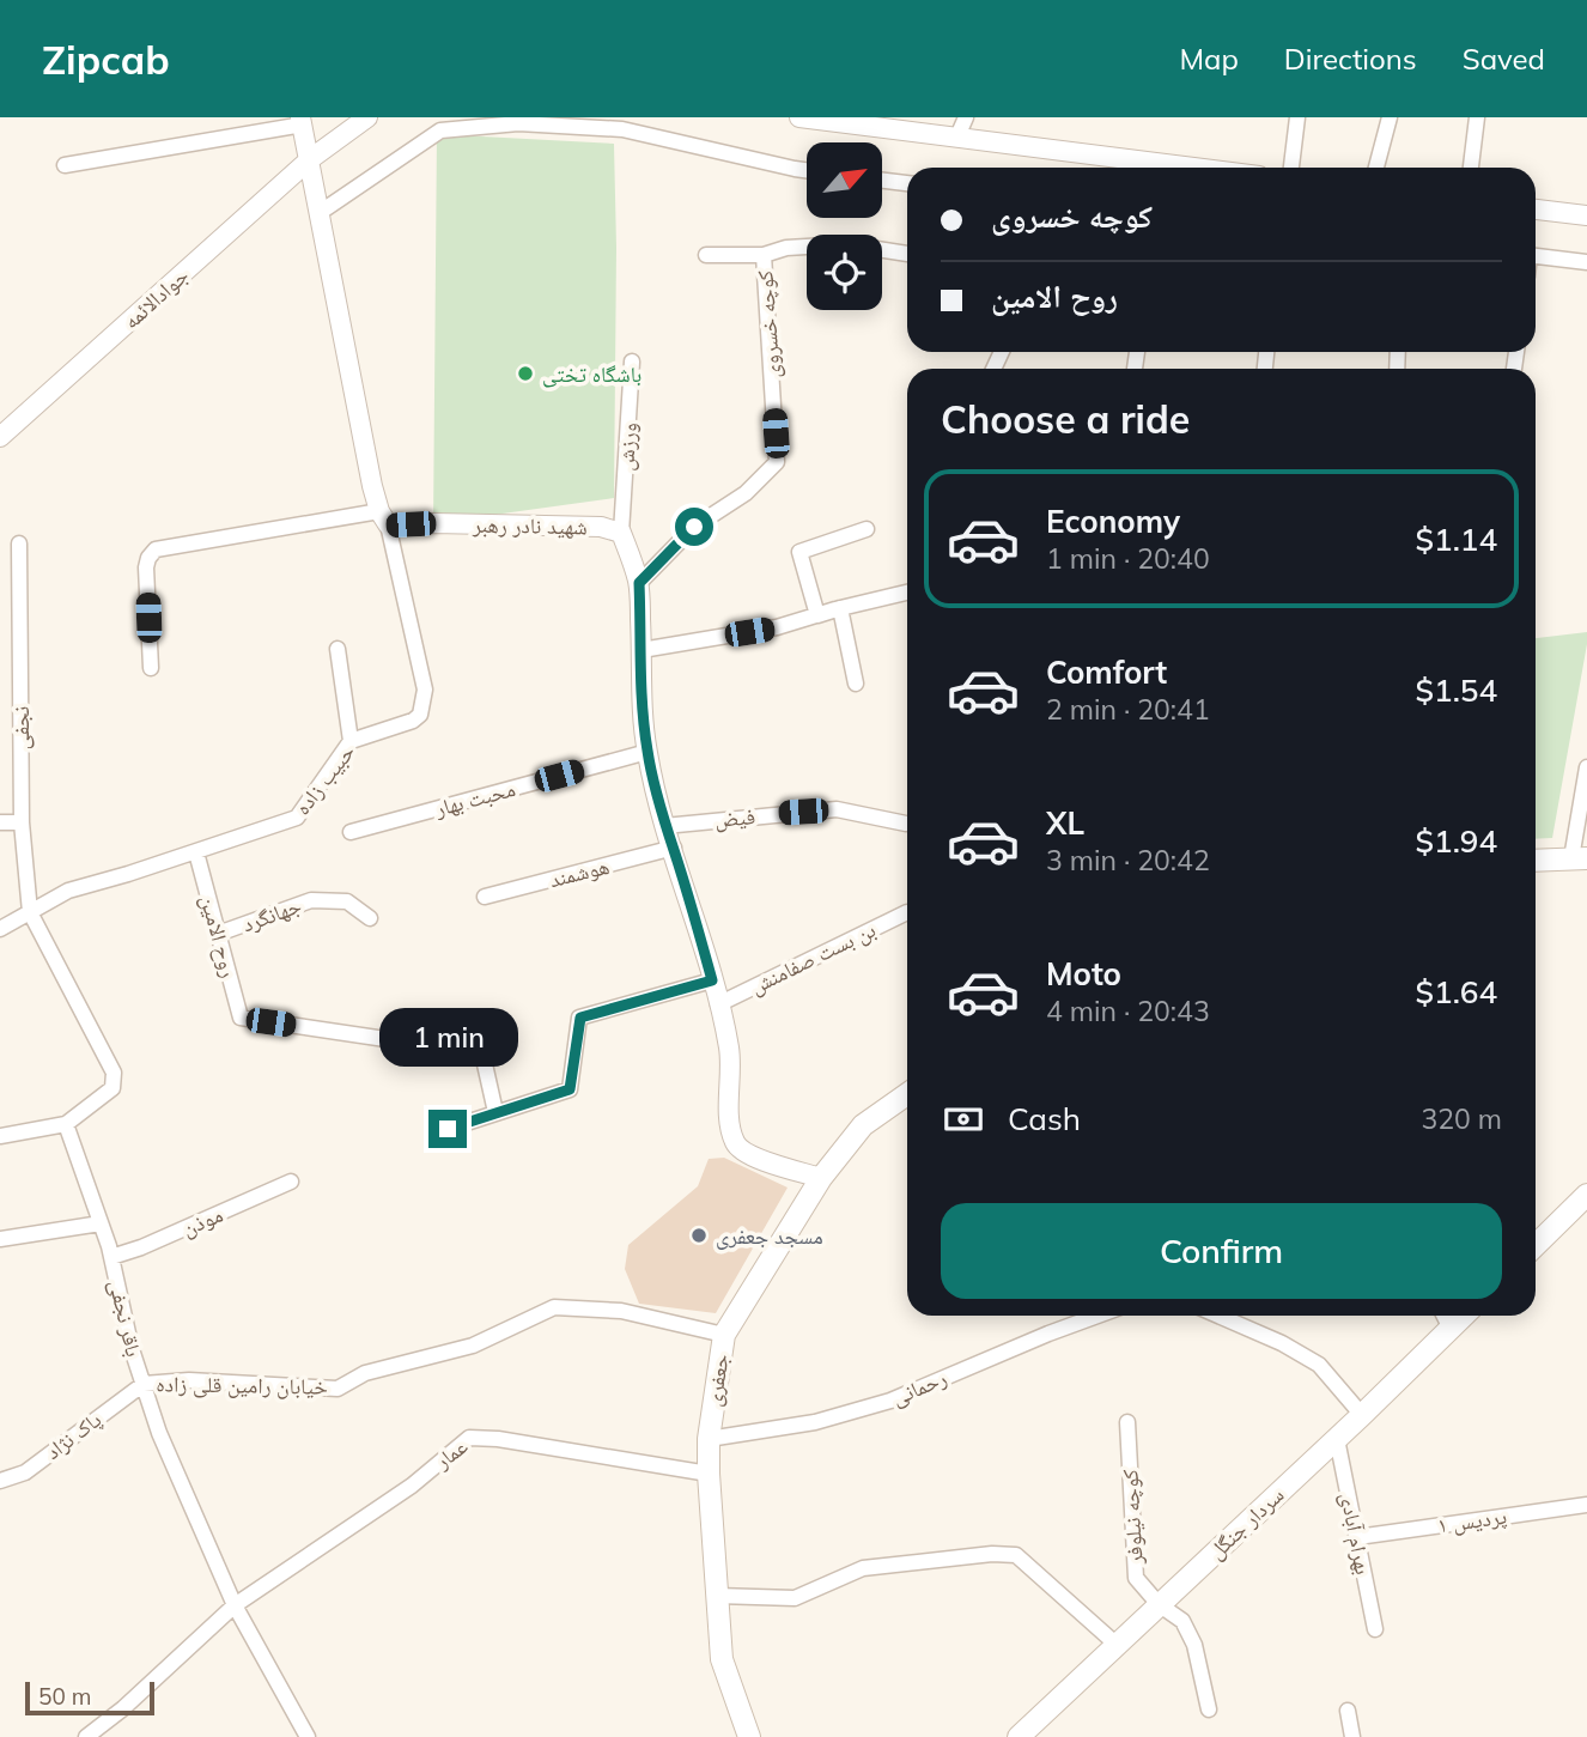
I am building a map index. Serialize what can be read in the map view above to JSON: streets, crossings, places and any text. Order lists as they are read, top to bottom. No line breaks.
{"streets":{"main road":["جعفری","سردار جنگل"],"street":["جوادالائمه","کوچه خسروی","ورزش","شهید نادر رهبر","نجفی","حبیب زاده","محبت بهار","فیض","هوشمند","جهانگرد","روح الامین","بن بست صفامنش","موذن","باقر نجفی","خیابان رامین قلی زاده","رحمانی","پاک نژاد","عمار","کوچه نیلوفر","پردیس ۱","بهرام آبادی"]},"crossings":[["ورزش","شهید نادر رهبر"],["شهید نادر رهبر","حبیب زاده"],["نجفی","حبیب زاده"],["حبیب زاده","روح الامین"],["جهانگرد","روح الامین"],["موذن","باقر نجفی"],["باقر نجفی","خیابان رامین قلی زاده"],["باقر نجفی","پاک نژاد"],["باقر نجفی","عمار"],["جعفری","خیابان رامین قلی زاده"],["جعفری","رحمانی"],["جعفری","عمار"],["خیابان رامین قلی زاده","پاک نژاد"],["کوچه نیلوفر","سردار جنگل"],["پردیس ۱","بهرام آبادی"],["سردار جنگل","بهرام آبادی"]],"places":["باشگاه تختی","مسجد جعفری"],"scale_bar":"50 m","north":"top right","page":{"header":"Zipcab","nav":["Map","Directions","Saved"],"banner":["کوچه خسروی","روح الامین"],"heading":"Choose a ride","list":[{"name":"Economy","note":"1 min · 20:40","value":"$1.14"},{"name":"Comfort","note":"2 min · 20:41","value":"$1.54"},{"name":"XL","note":"3 min · 20:42","value":"$1.94"},{"name":"Moto","note":"4 min · 20:43","value":"$1.64"}],"bubble":"1 min","pay":["Cash","320 m"],"buttons":"Confirm","scale":"50 m"}}
